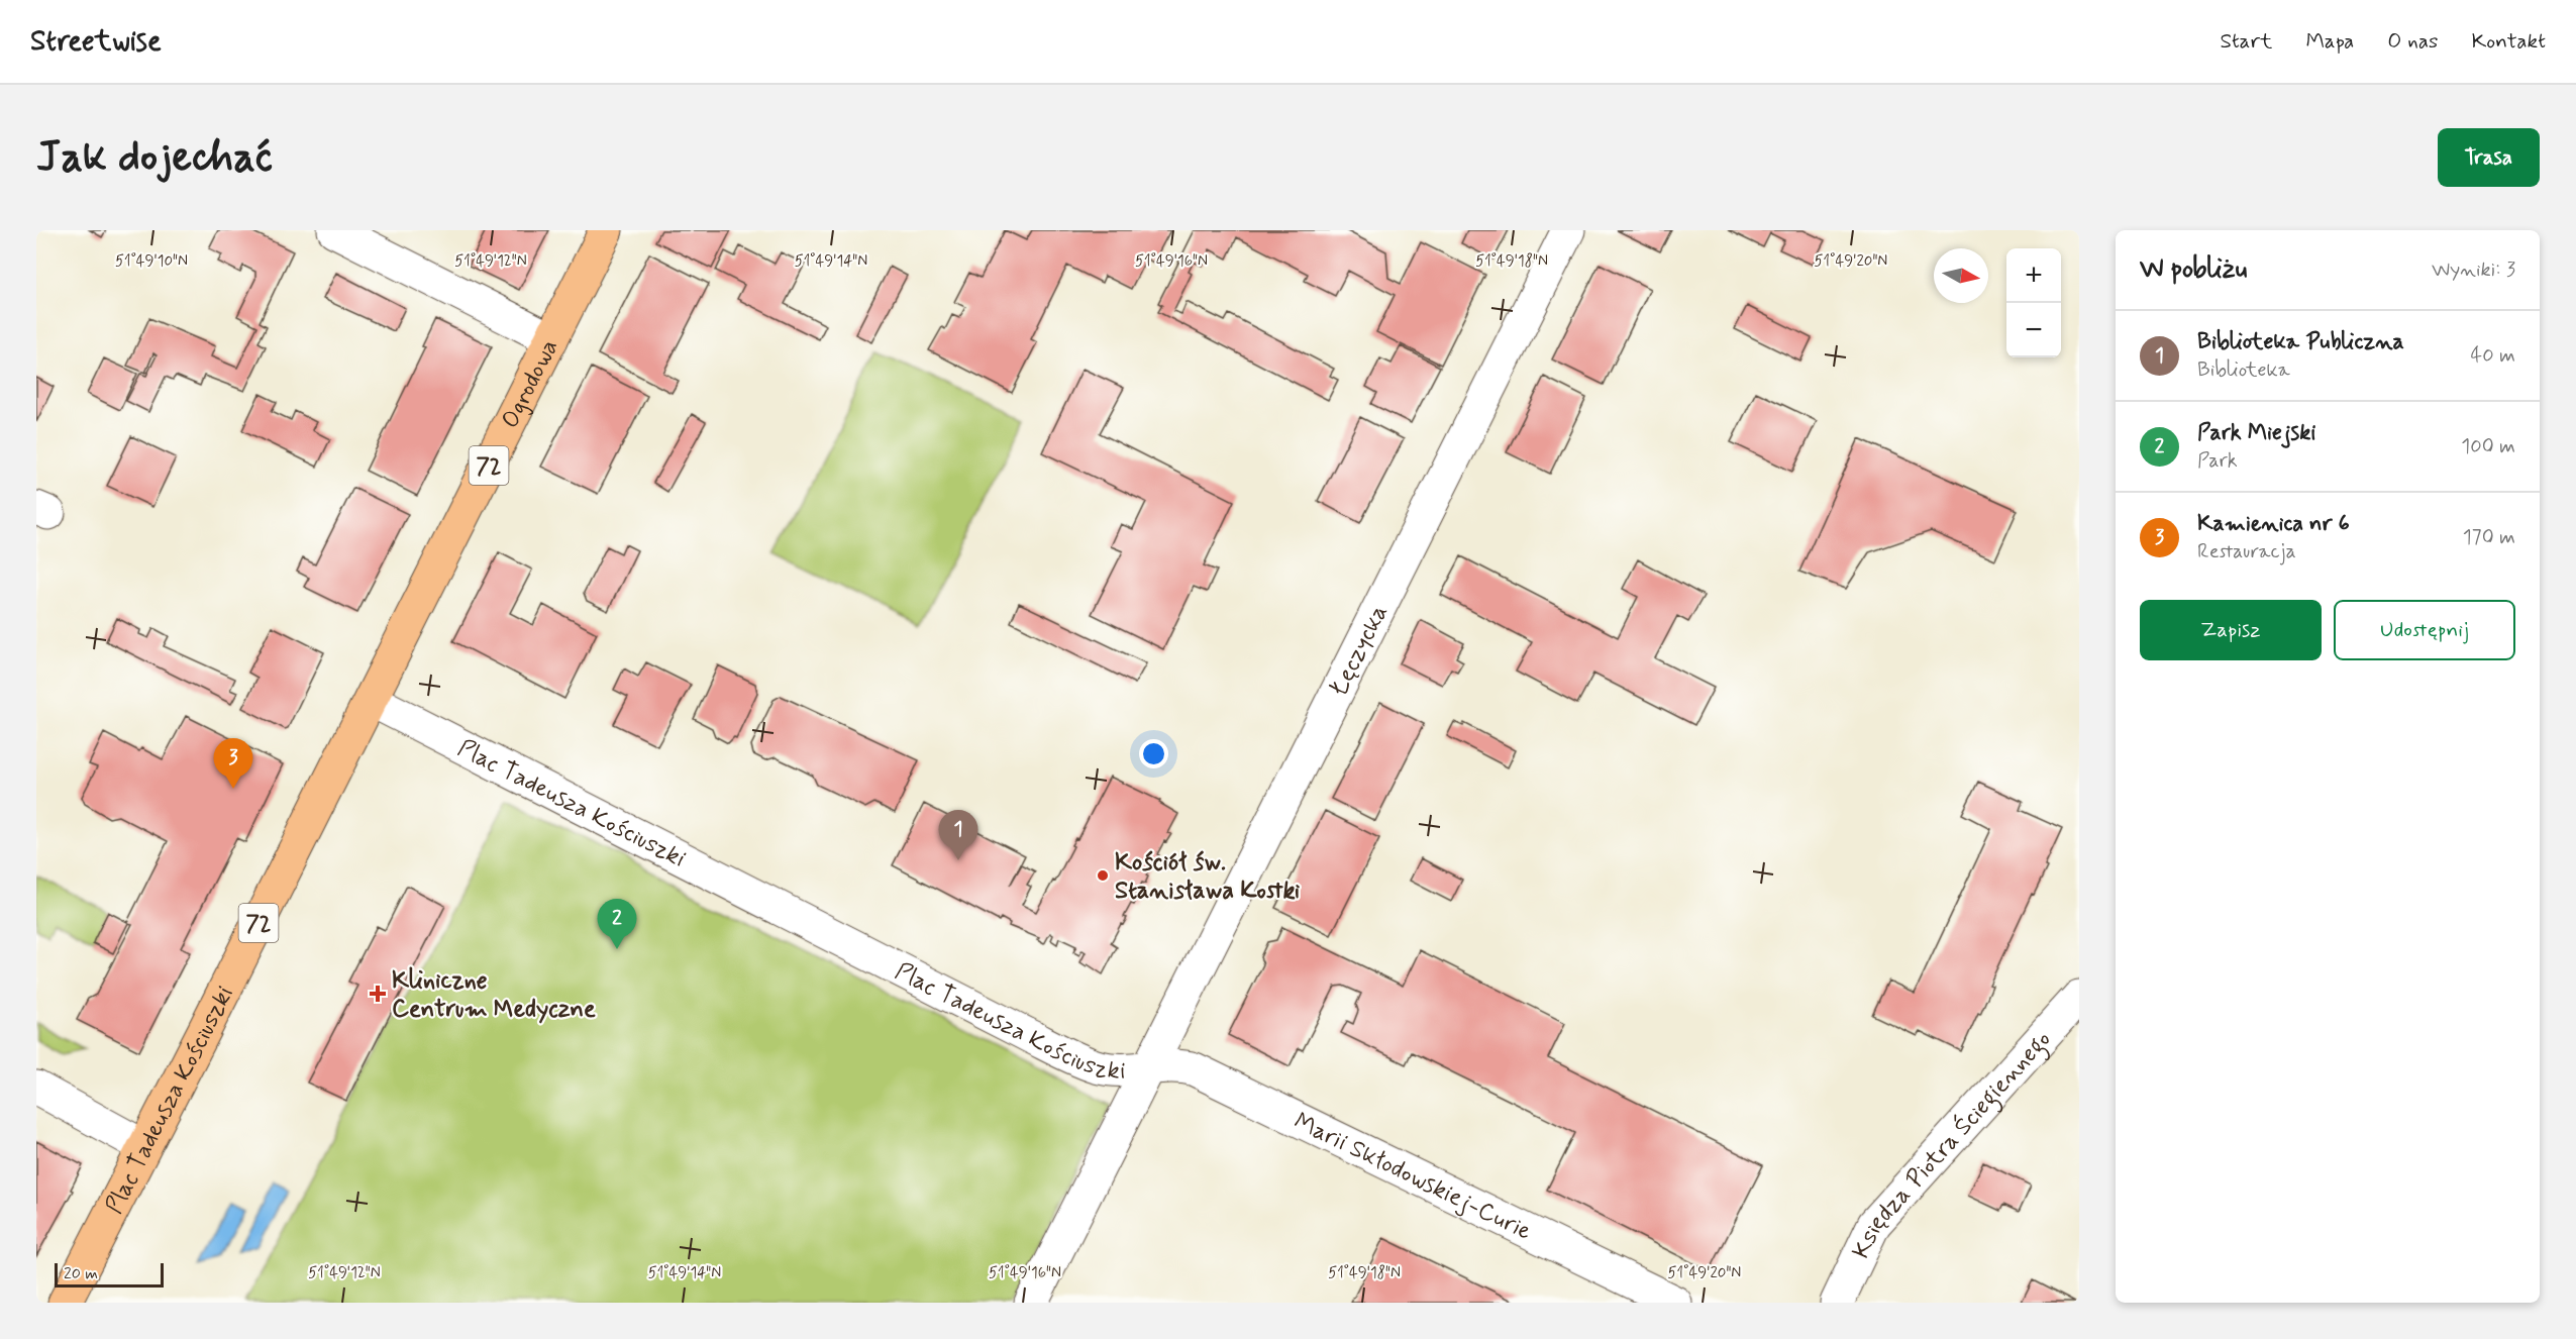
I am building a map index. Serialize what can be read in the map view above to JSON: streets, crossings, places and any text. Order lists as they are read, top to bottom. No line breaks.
{"streets":{"main road":["Ogrodowa","72","Plac Tadeusza Kościuszki"],"street":["Łęczycka","Księdza Piotra Ściegiennego","Marii Skłodowskiej-Curie"]},"crossings":[["Ogrodowa","Plac Tadeusza Kościuszki"],["Łęczycka","Plac Tadeusza Kościuszki"],["Łęczycka","Marii Skłodowskiej-Curie"],["Plac Tadeusza Kościuszki","Marii Skłodowskiej-Curie"]],"places":{"other":["Kościół św. Stanisława Kostki"],"health":["Kliniczne Centrum Medyczne"]},"scale_bar":"20 m","north":"right","page":{"header":"Streetwise","nav":["Start","Mapa","O nas","Kontakt"],"buttons":["Trasa",["Zapisz","Udostępnij"]],"title":"Jak dojechać","heading":["W pobliżu","Wyniki: 3"],"map_buttons":["+","−"],"list":[{"mark":"1","name":"Biblioteka Publiczna","note":"Biblioteka","value":"40 m"},{"mark":"2","name":"Park Miejski","note":"Park","value":"100 m"},{"mark":"3","name":"Kamienica nr 6","note":"Restauracja","value":"170 m"}],"pins":["3","1","2"],"scale":"20 m"},"coordinates":["51°49'10\"N","51°49'12\"N","51°49'14\"N","51°49'16\"N","51°49'18\"N","51°49'20\"N"]}
